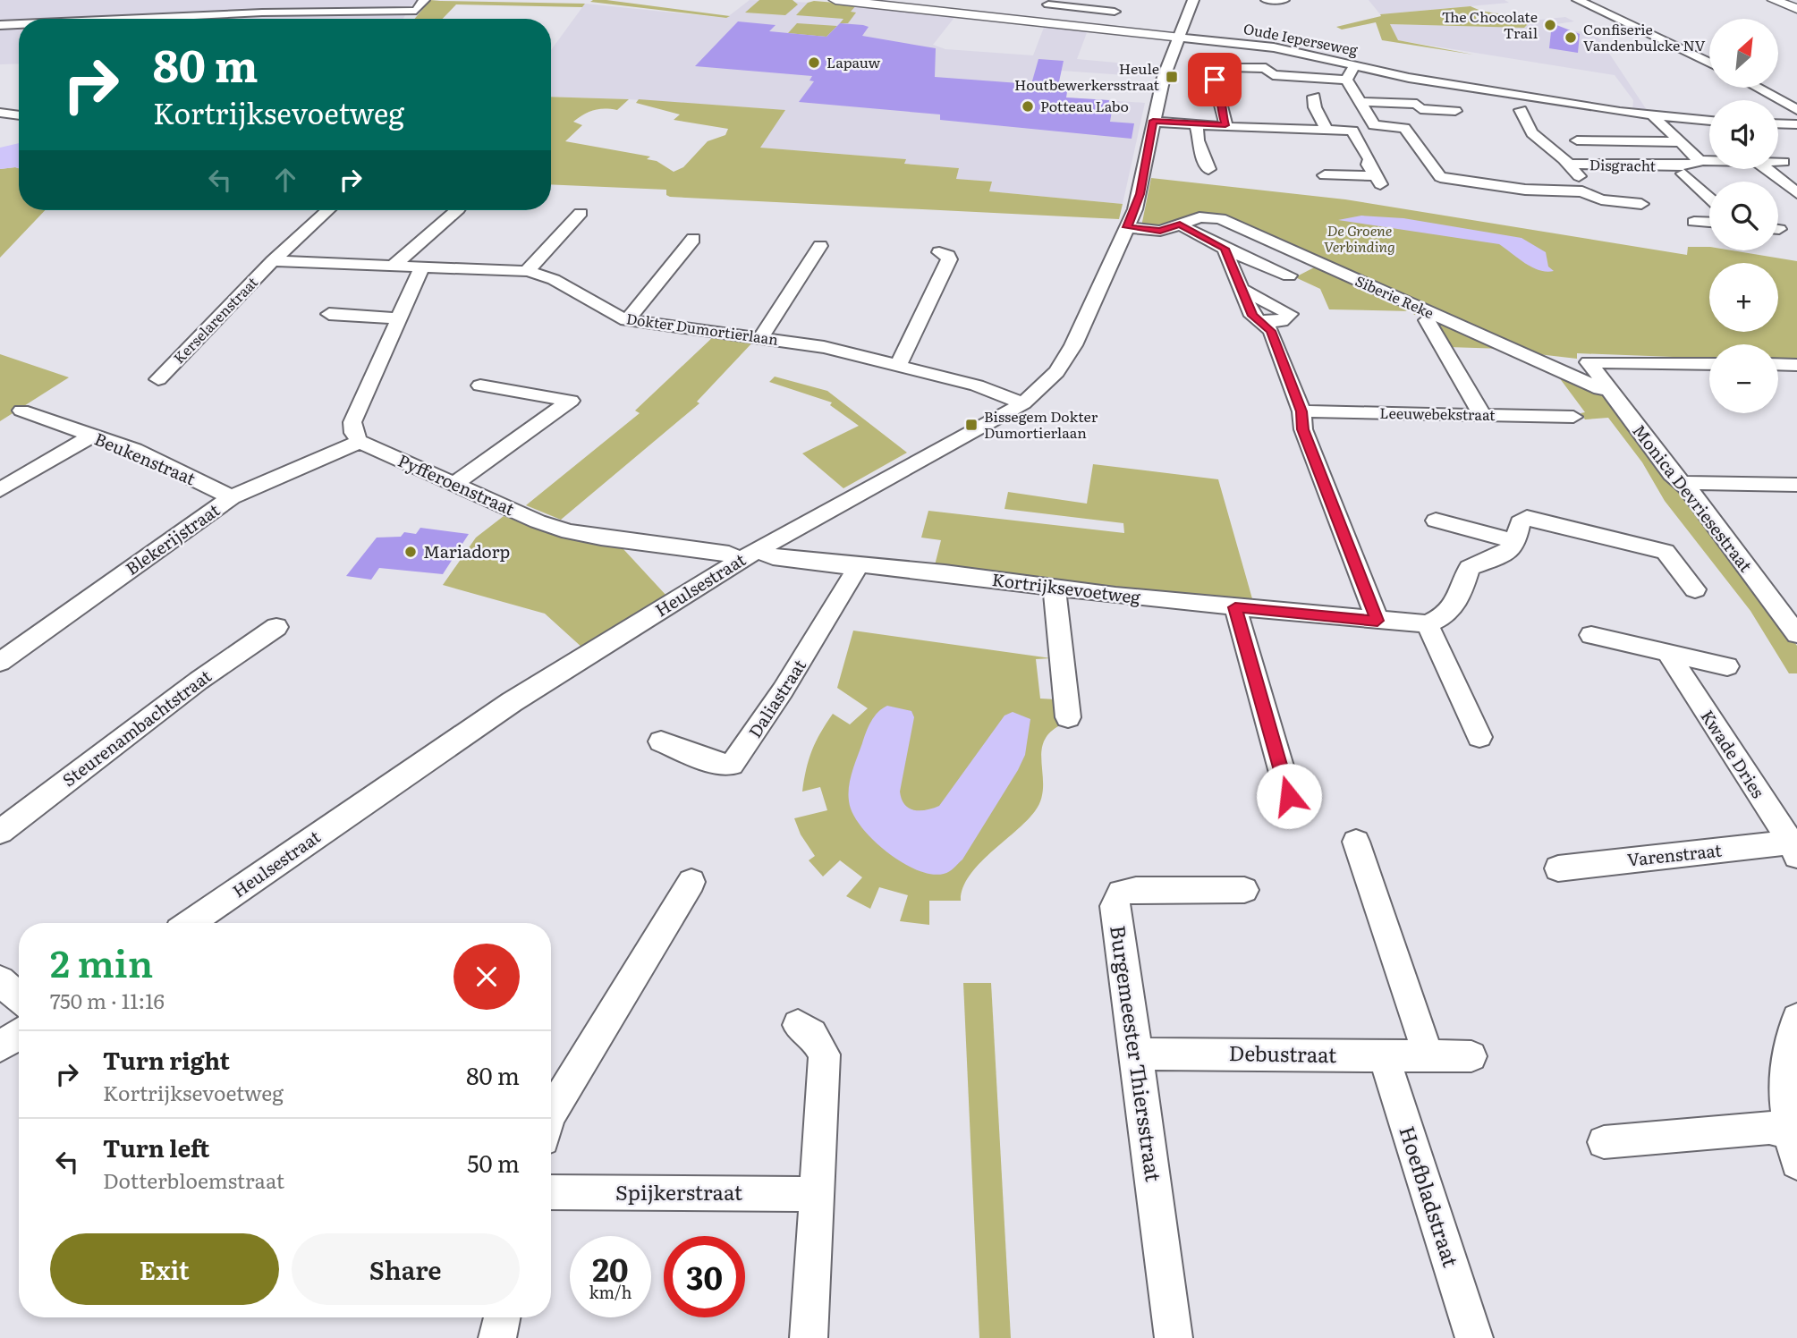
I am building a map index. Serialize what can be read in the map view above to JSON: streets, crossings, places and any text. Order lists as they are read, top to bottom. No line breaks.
{"streets":{"street":["Oude Ieperseweg","Disgracht","Siberie Reke","Kerselarenstraat","Dokter Dumortierlaan","Leeuwebekstraat","Beukenstraat","Pyfferoenstraat","Monica Devriesestraat","Blekerijstraat","Heulsestraat","Kortrijksevoetweg","Daliastraat","Steurenambachtstraat","Kwade Dries","Varenstraat","Burgemeester Thiersstraat","Debustraat","Spijkerstraat","Hoefbladstraat"]},"crossings":[["Oude Ieperseweg","Heulsestraat"],["Siberie Reke","Monica Devriesestraat"],["Siberie Reke","Heulsestraat"],["Kerselarenstraat","Dokter Dumortierlaan"],["Dokter Dumortierlaan","Heulsestraat"],["Beukenstraat","Blekerijstraat"],["Pyfferoenstraat","Blekerijstraat"],["Pyfferoenstraat","Heulsestraat"],["Pyfferoenstraat","Kortrijksevoetweg"],["Heulsestraat","Kortrijksevoetweg"],["Kortrijksevoetweg","Daliastraat"],["Kwade Dries","Varenstraat"],["Burgemeester Thiersstraat","Debustraat"],["Debustraat","Hoefbladstraat"]],"parks":["De Groene Verbinding"],"places":{"other":["The Chocolate Trail","Confiserie Vandenbulcke NV","Lapauw","Potteau Labo","Mariadorp"],"transit":["Heule Houtbewerkersstraat","Bissegem Dokter Dumortierlaan"]},"north":"top right","page":{"map_buttons":["+","−"],"turn":["80 m","Kortrijksevoetweg"],"heading":["2 min","750 m · 11:16"],"list":[{"name":"Turn right","note":"Kortrijksevoetweg","value":"80 m"},{"name":"Turn left","note":"Dotterbloemstraat","value":"50 m"}],"buttons":["Exit","Share"],"speed":"20 km/h","limit":"30"}}
